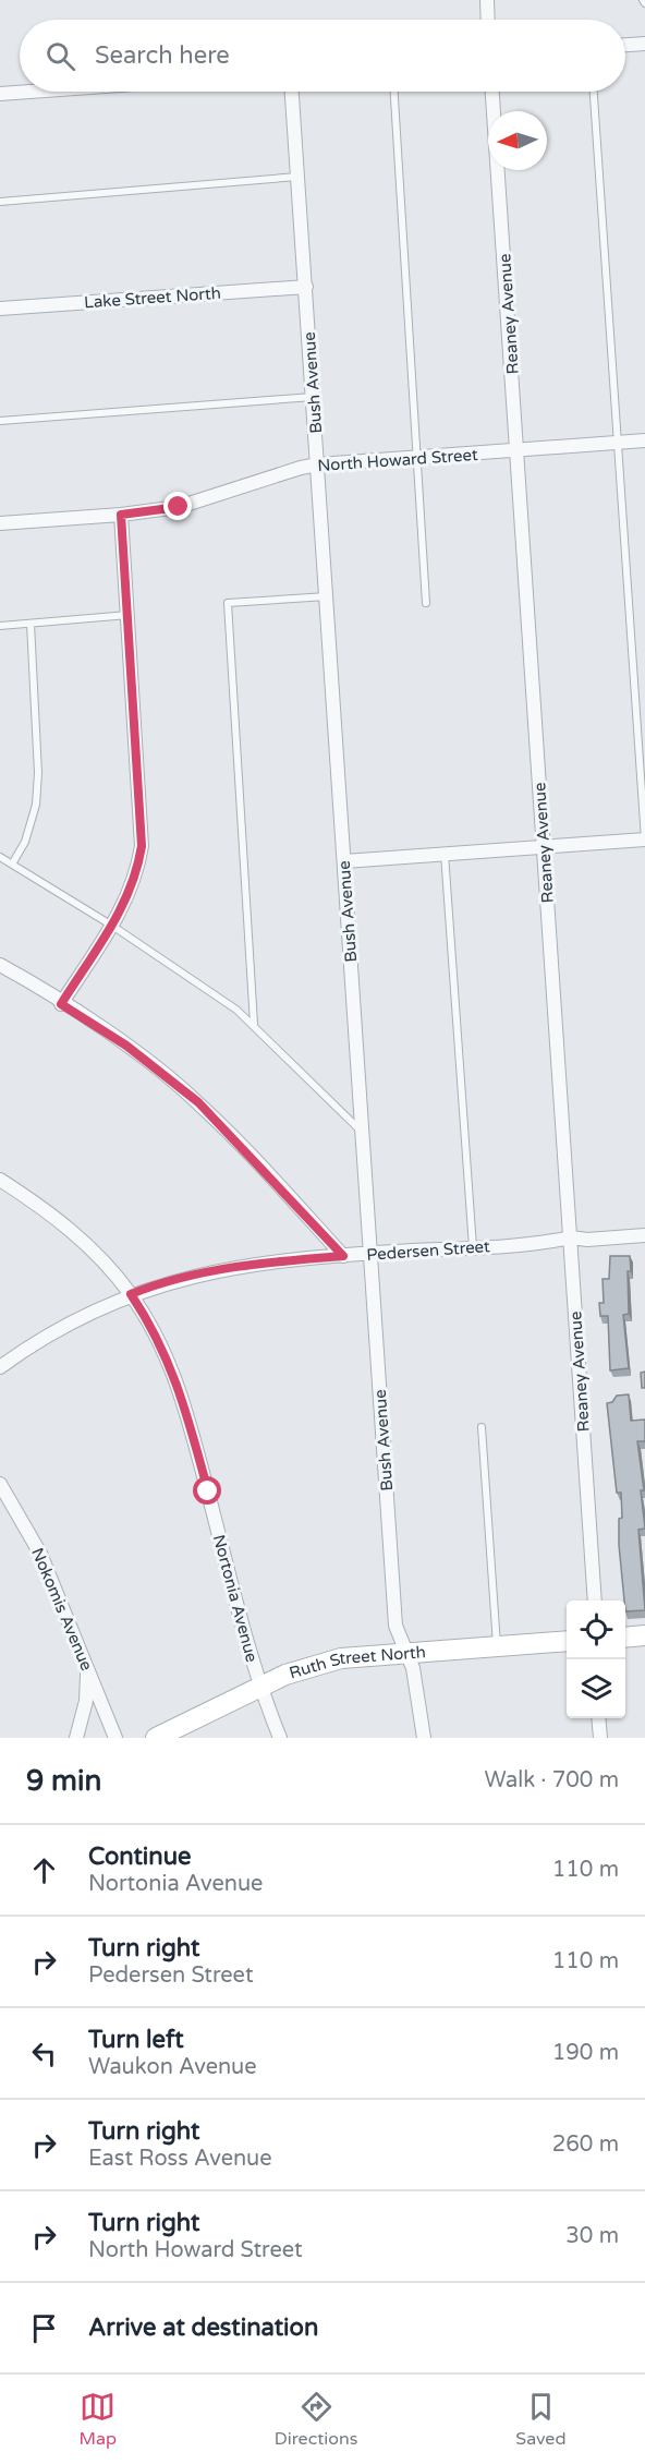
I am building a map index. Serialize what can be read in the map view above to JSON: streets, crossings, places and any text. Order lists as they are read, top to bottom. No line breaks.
{"streets":{"street":["Lake Street North","Reaney Avenue","Bush Avenue","North Howard Street","Pedersen Street","Nortonia Avenue","Nokomis Avenue","Ruth Street North"]},"crossings":[["Lake Street North","Bush Avenue"],["Reaney Avenue","North Howard Street"],["Reaney Avenue","Pedersen Street"],["Bush Avenue","North Howard Street"],["Bush Avenue","Pedersen Street"],["Bush Avenue","Ruth Street North"],["Pedersen Street","Nortonia Avenue"],["Nortonia Avenue","Ruth Street North"]],"north":"left","page":{"search":"Search here","heading":["9 min","Walk · 700 m"],"list":[["Continue","Nortonia Avenue","110 m"],["Turn right","Pedersen Street","110 m"],["Turn left","Waukon Avenue","190 m"],["Turn right","East Ross Avenue","260 m"],["Turn right","North Howard Street","30 m"],"Arrive at destination"],"nav":["Map","Directions","Saved"]}}
